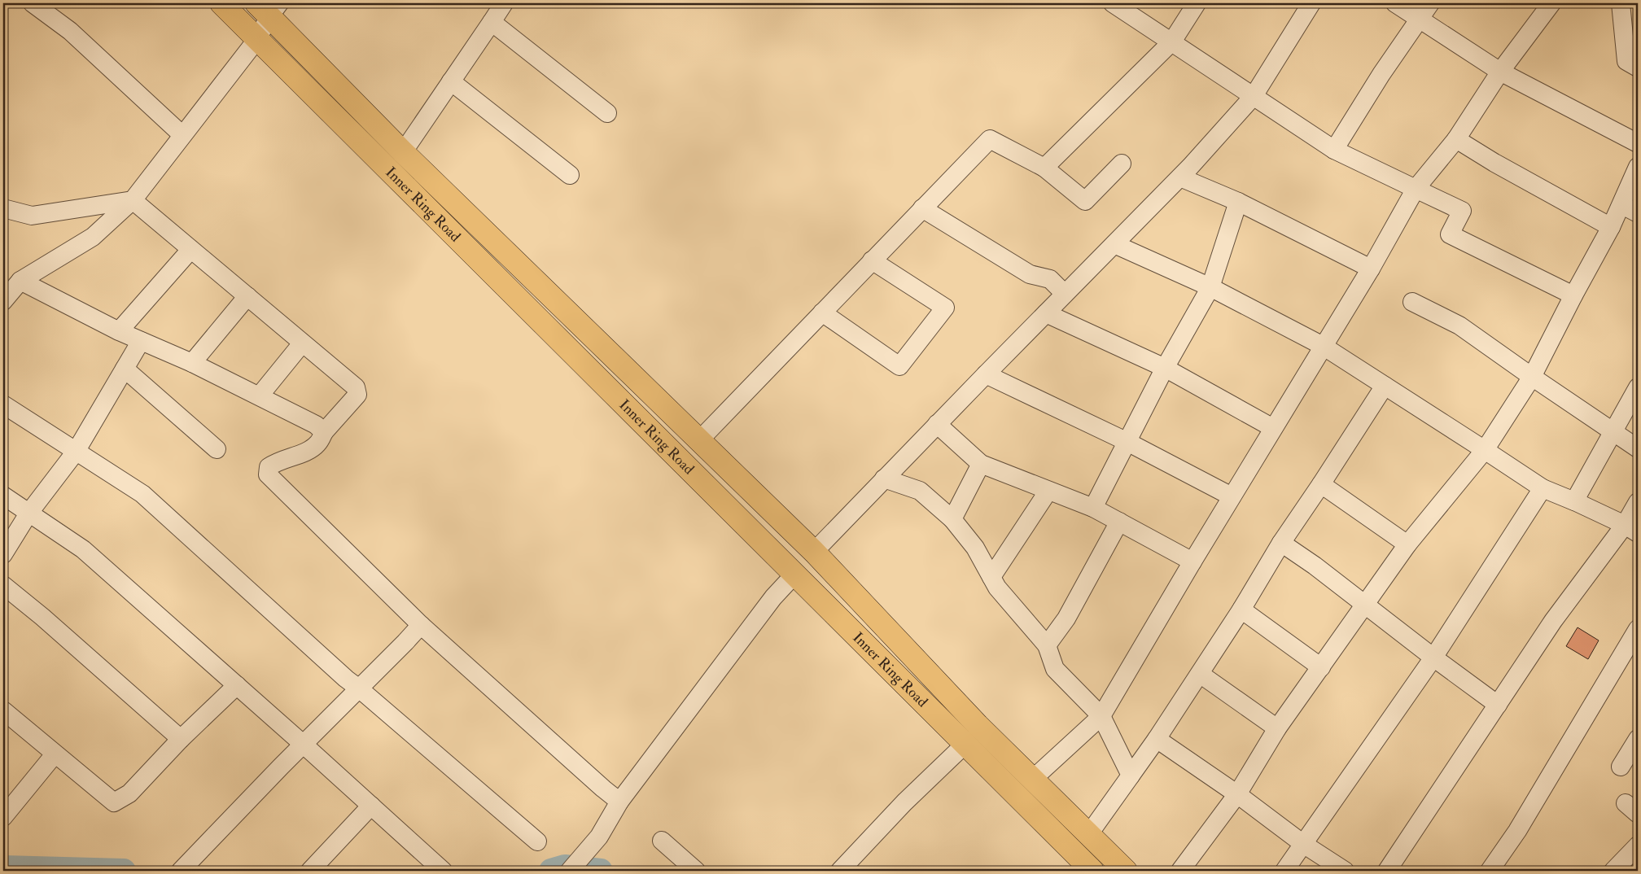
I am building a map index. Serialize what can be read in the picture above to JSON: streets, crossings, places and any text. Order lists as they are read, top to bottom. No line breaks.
{"streets":{"highway":["Inner Ring Road"]}}
